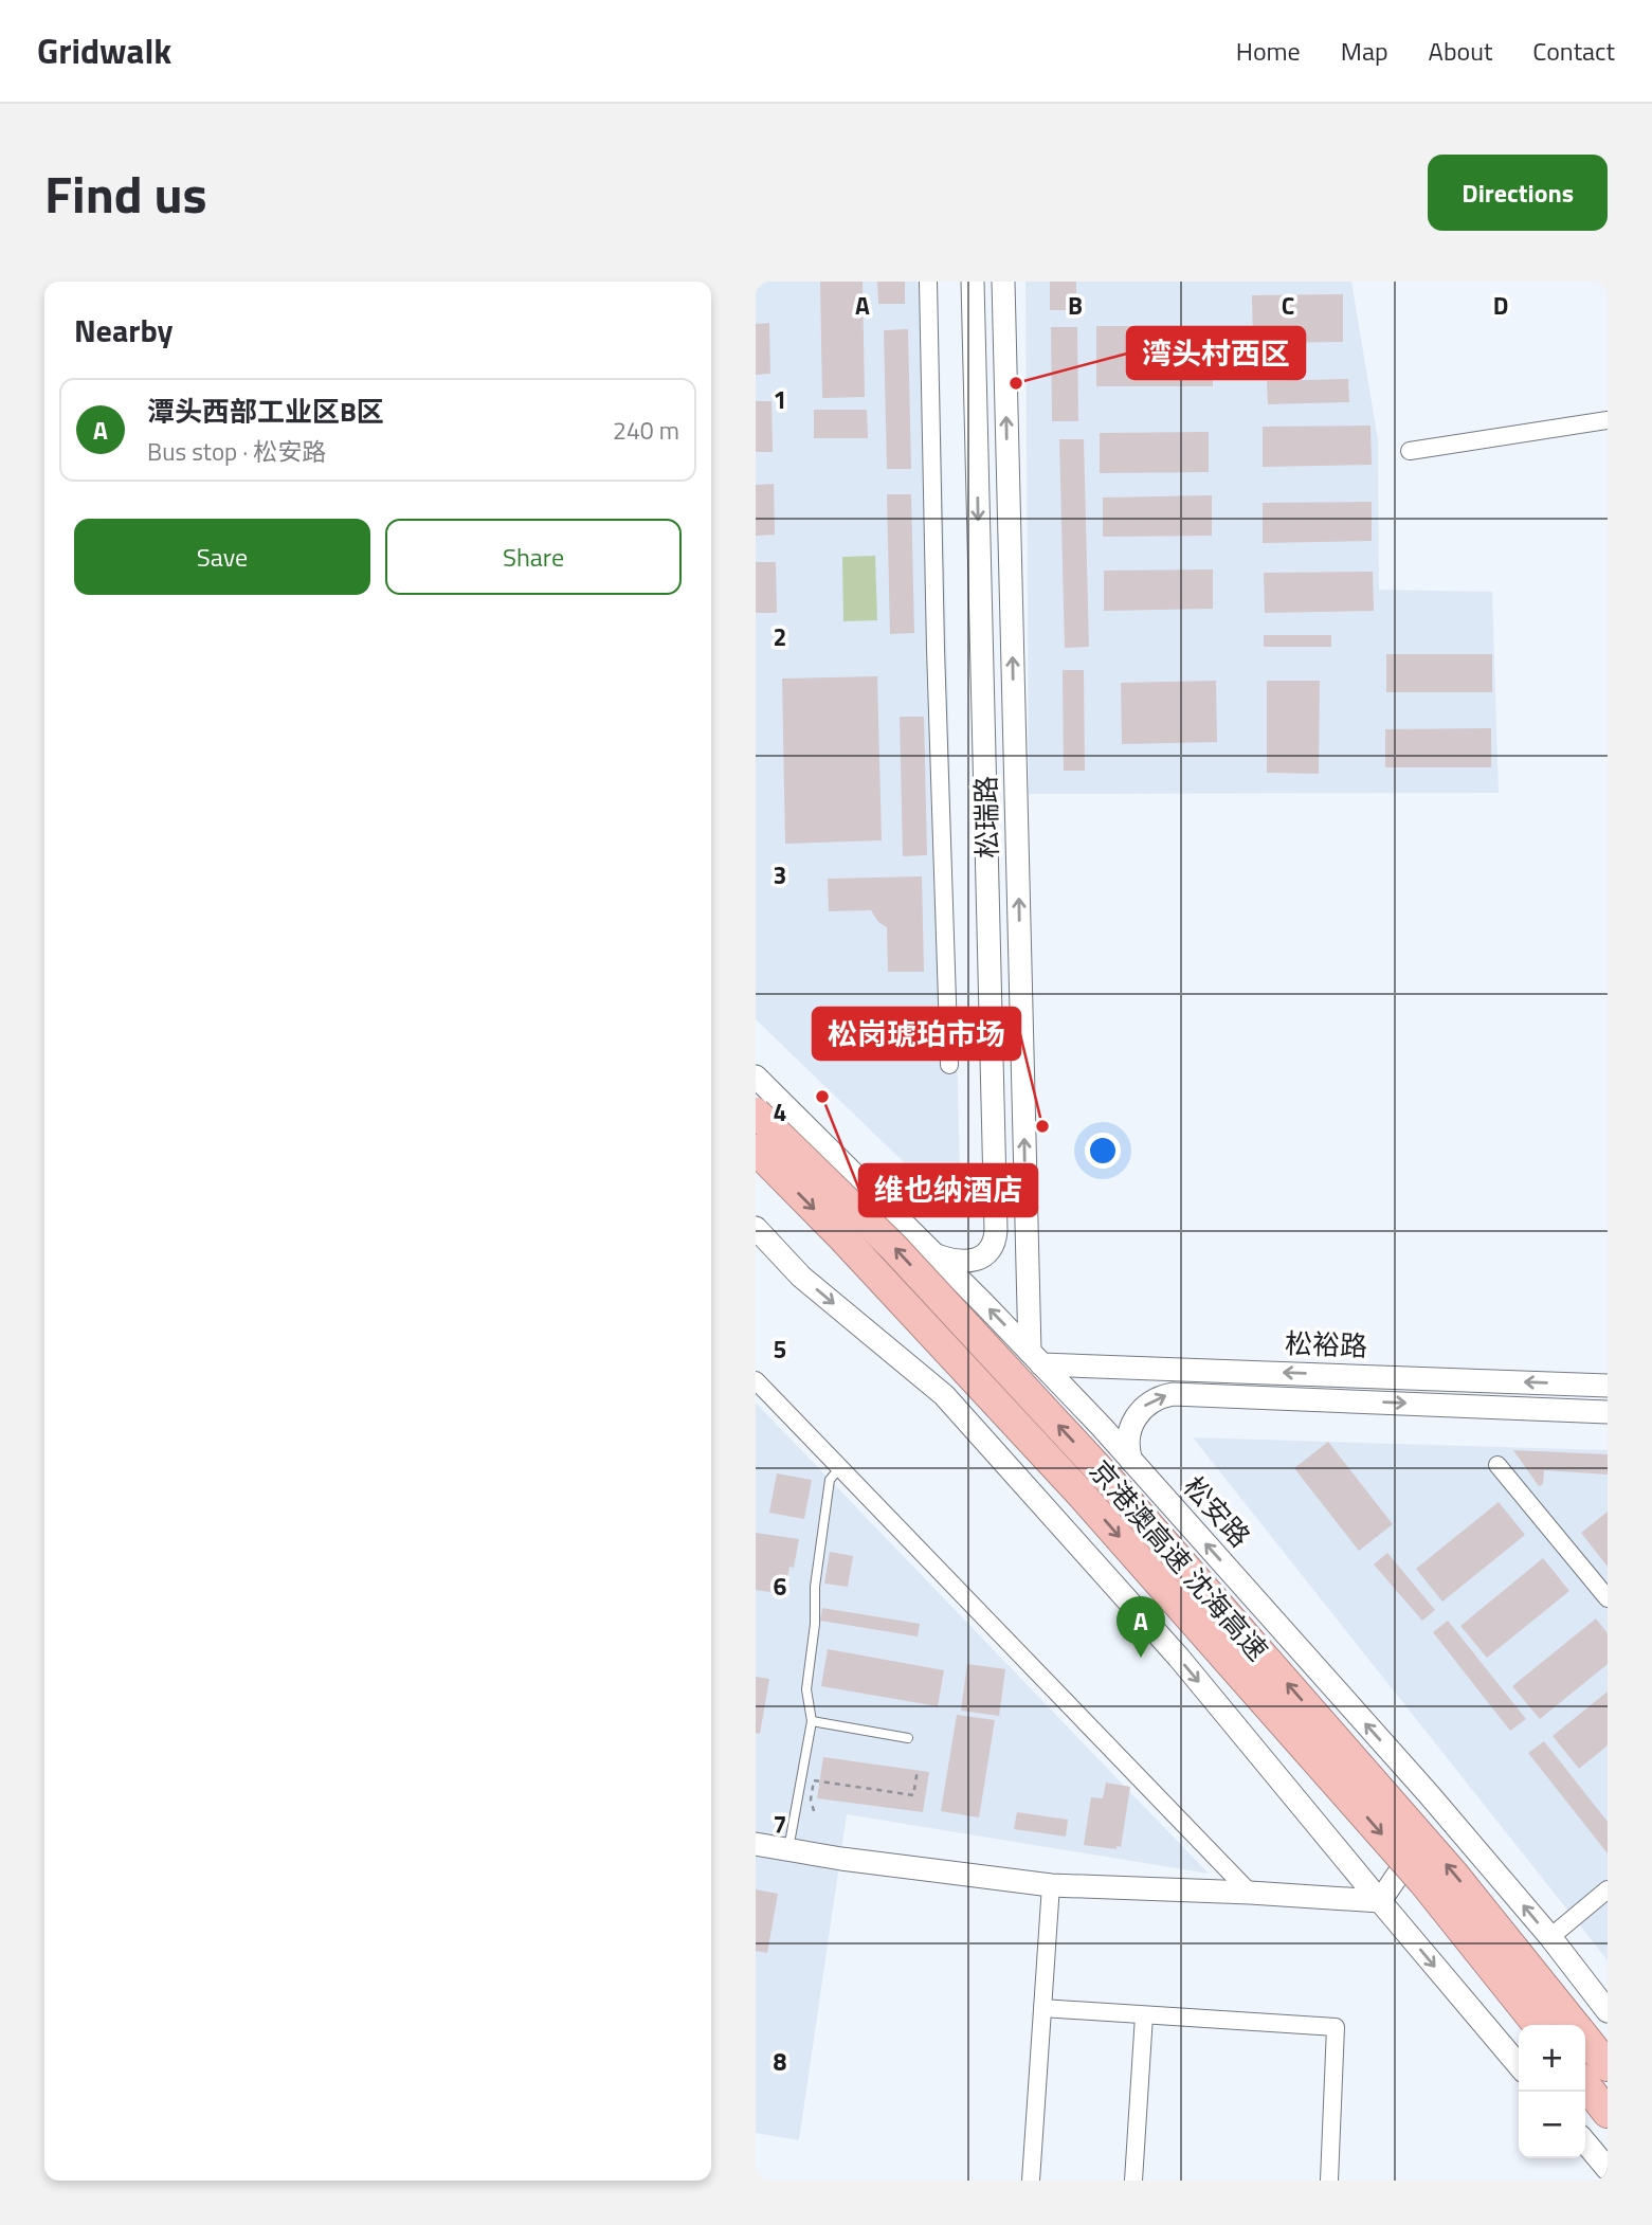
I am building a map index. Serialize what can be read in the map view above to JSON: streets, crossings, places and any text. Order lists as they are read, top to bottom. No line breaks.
{"streets":{"highway":["京港澳高速 沈海高速"],"street":["松瑞路","松裕路","松安路"]},"crossings":[["松瑞路","松裕路"],["松瑞路","松安路"],["松裕路","松安路"]],"places":["湾头村西区","维也纳酒店","松岗琥珀市场"],"page":{"header":"Gridwalk","nav":["Home","Map","About","Contact"],"title":"Find us","buttons":["Directions",["Save","Share"]],"heading":"Nearby","list":[{"mark":"A","name":"潭头西部工业区B区","note":"Bus stop · 松安路","value":"240 m"}],"pins":"A","map_buttons":["+","−"]},"grid":{"columns":["A","B","C","D"],"rows":["1","2","3","4","5","6","7","8"]}}
